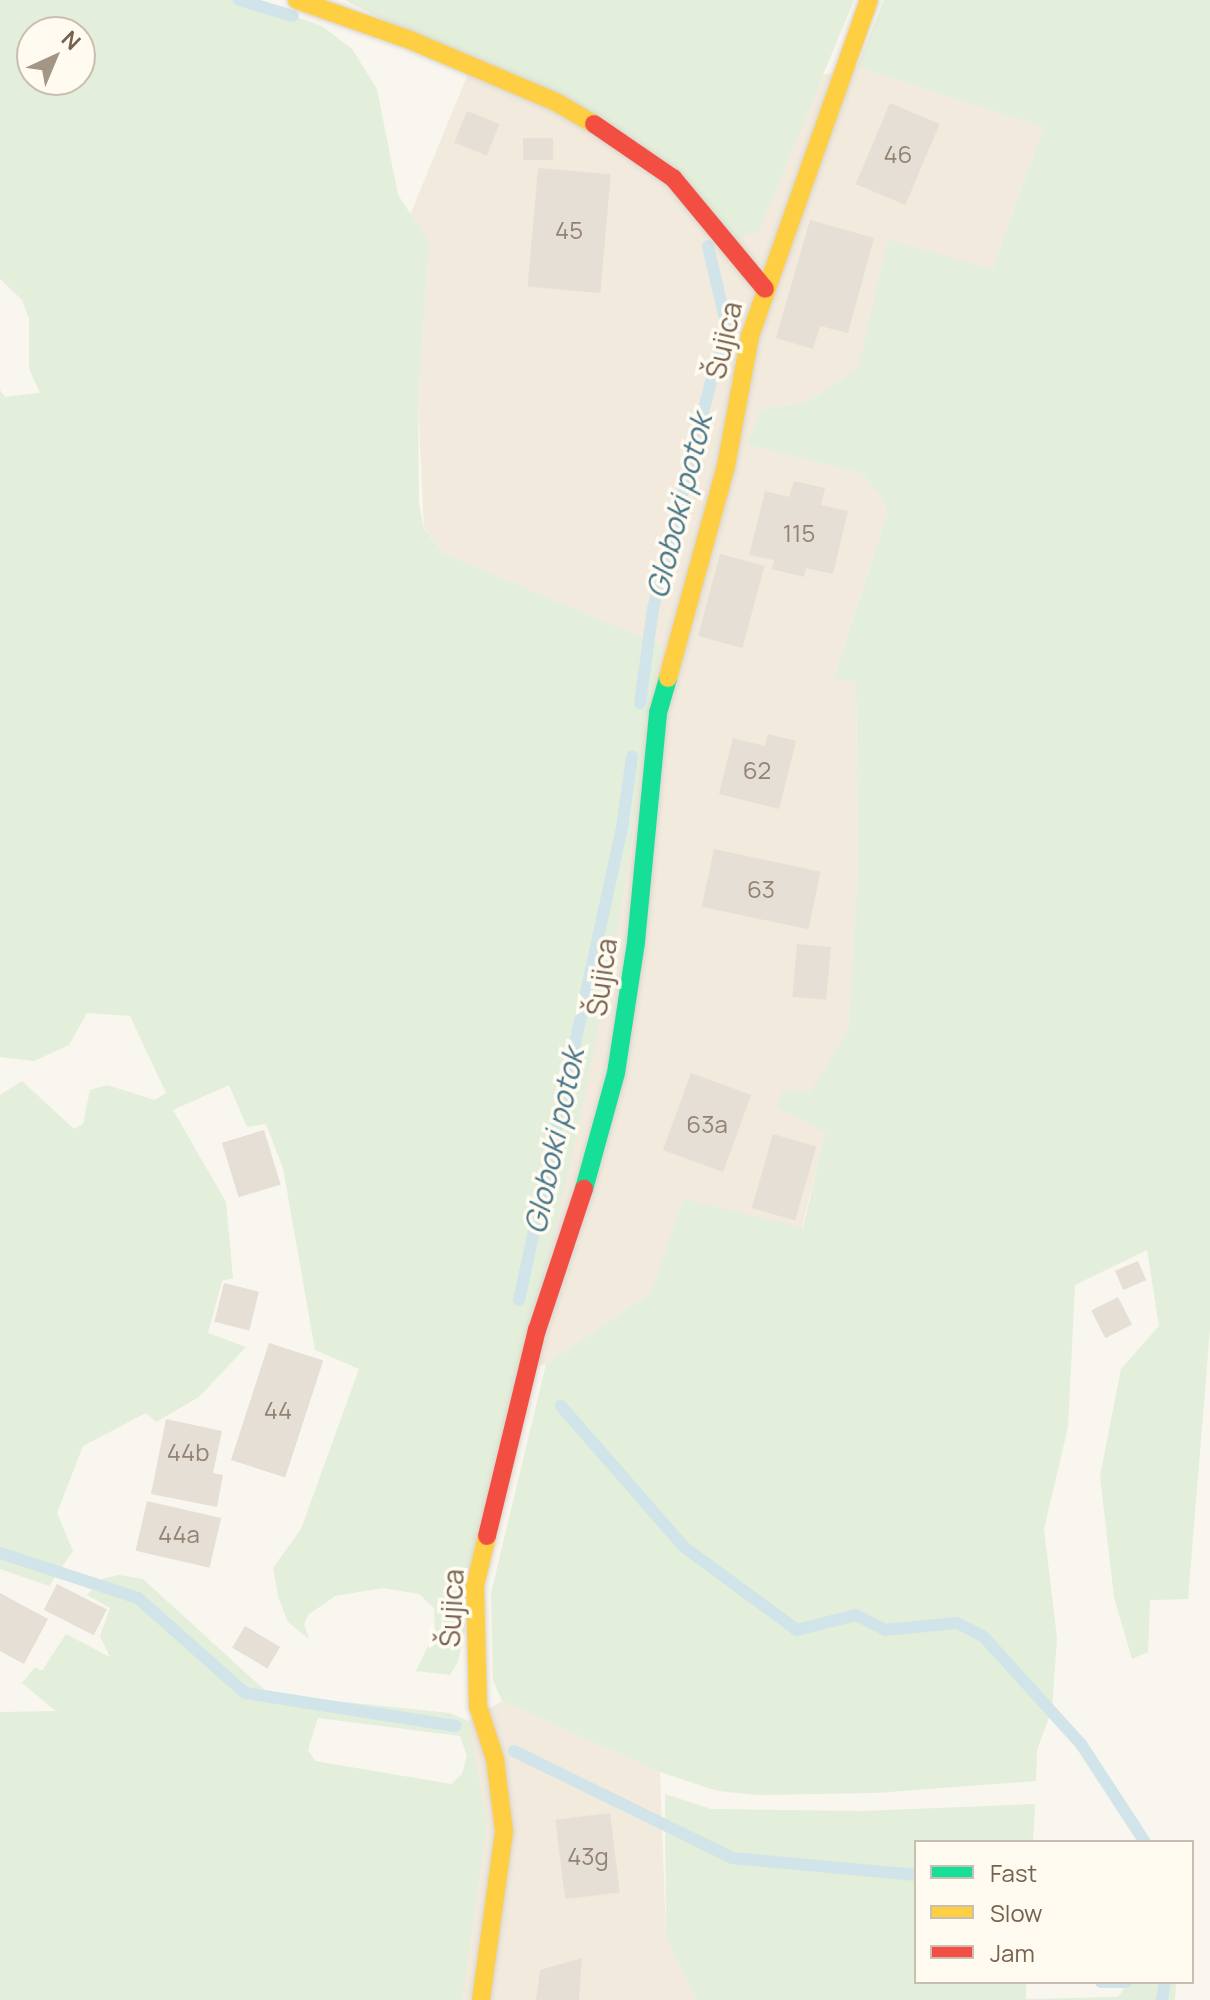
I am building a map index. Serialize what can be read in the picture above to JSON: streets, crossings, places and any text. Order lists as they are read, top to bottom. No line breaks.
{"streets":{"street":["Šujica"]},"water":["Globoki potok"],"house_numbers":["46","45","115","62","63","63a","44","44b","44a","43g"],"legend":["Fast","Slow","Jam"],"north":"top right"}
